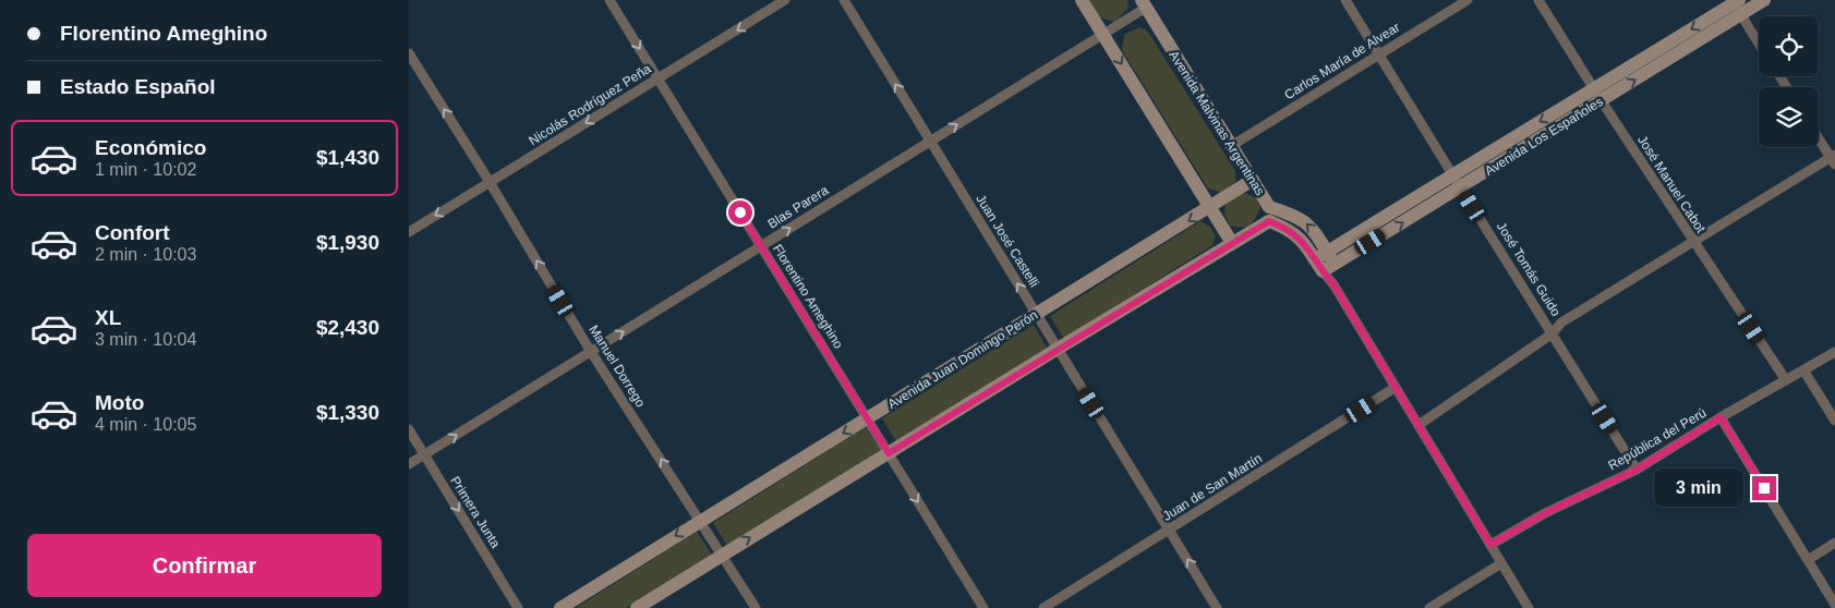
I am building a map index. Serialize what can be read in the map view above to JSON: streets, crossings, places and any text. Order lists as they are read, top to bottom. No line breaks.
{"streets":{"main road":["Avenida Malvinas Argentinas","Avenida Los Españoles","Avenida Juan Domingo Perón"],"street":["Carlos María de Alvear","Nicolás Rodríguez Peña","José Manuel Cabot","Blas Parera","Juan José Castelli","José Tomás Guido","Florentino Ameghino","Manuel Dorrego","República del Perú","Juan de San Martín","Primera Junta"]},"crossings":[["Carlos María de Alvear","Avenida Malvinas Argentinas"],["Carlos María de Alvear","José Tomás Guido"],["Nicolás Rodríguez Peña","Florentino Ameghino"],["Nicolás Rodríguez Peña","Manuel Dorrego"],["Avenida Malvinas Argentinas","Avenida Los Españoles"],["Avenida Malvinas Argentinas","Blas Parera"],["Avenida Malvinas Argentinas","Avenida Juan Domingo Perón"],["Avenida Los Españoles","José Manuel Cabot"],["Avenida Los Españoles","José Tomás Guido"],["José Manuel Cabot","República del Perú"],["Blas Parera","Juan José Castelli"],["Blas Parera","Florentino Ameghino"],["Blas Parera","Manuel Dorrego"],["Blas Parera","Primera Junta"],["Juan José Castelli","Avenida Juan Domingo Perón"],["Juan José Castelli","Juan de San Martín"],["José Tomás Guido","República del Perú"],["Florentino Ameghino","Avenida Juan Domingo Perón"],["Avenida Juan Domingo Perón","Manuel Dorrego"]],"one_way":["Nicolás Rodríguez Peña","Blas Parera","Juan José Castelli","Florentino Ameghino","Manuel Dorrego","Primera Junta"],"page":{"banner":["Florentino Ameghino","Estado Español"],"list":[{"name":"Económico","note":"1 min · 10:02","value":"$1,430"},{"name":"Confort","note":"2 min · 10:03","value":"$1,930"},{"name":"XL","note":"3 min · 10:04","value":"$2,430"},{"name":"Moto","note":"4 min · 10:05","value":"$1,330"}],"bubble":"3 min","buttons":"Confirmar"}}
